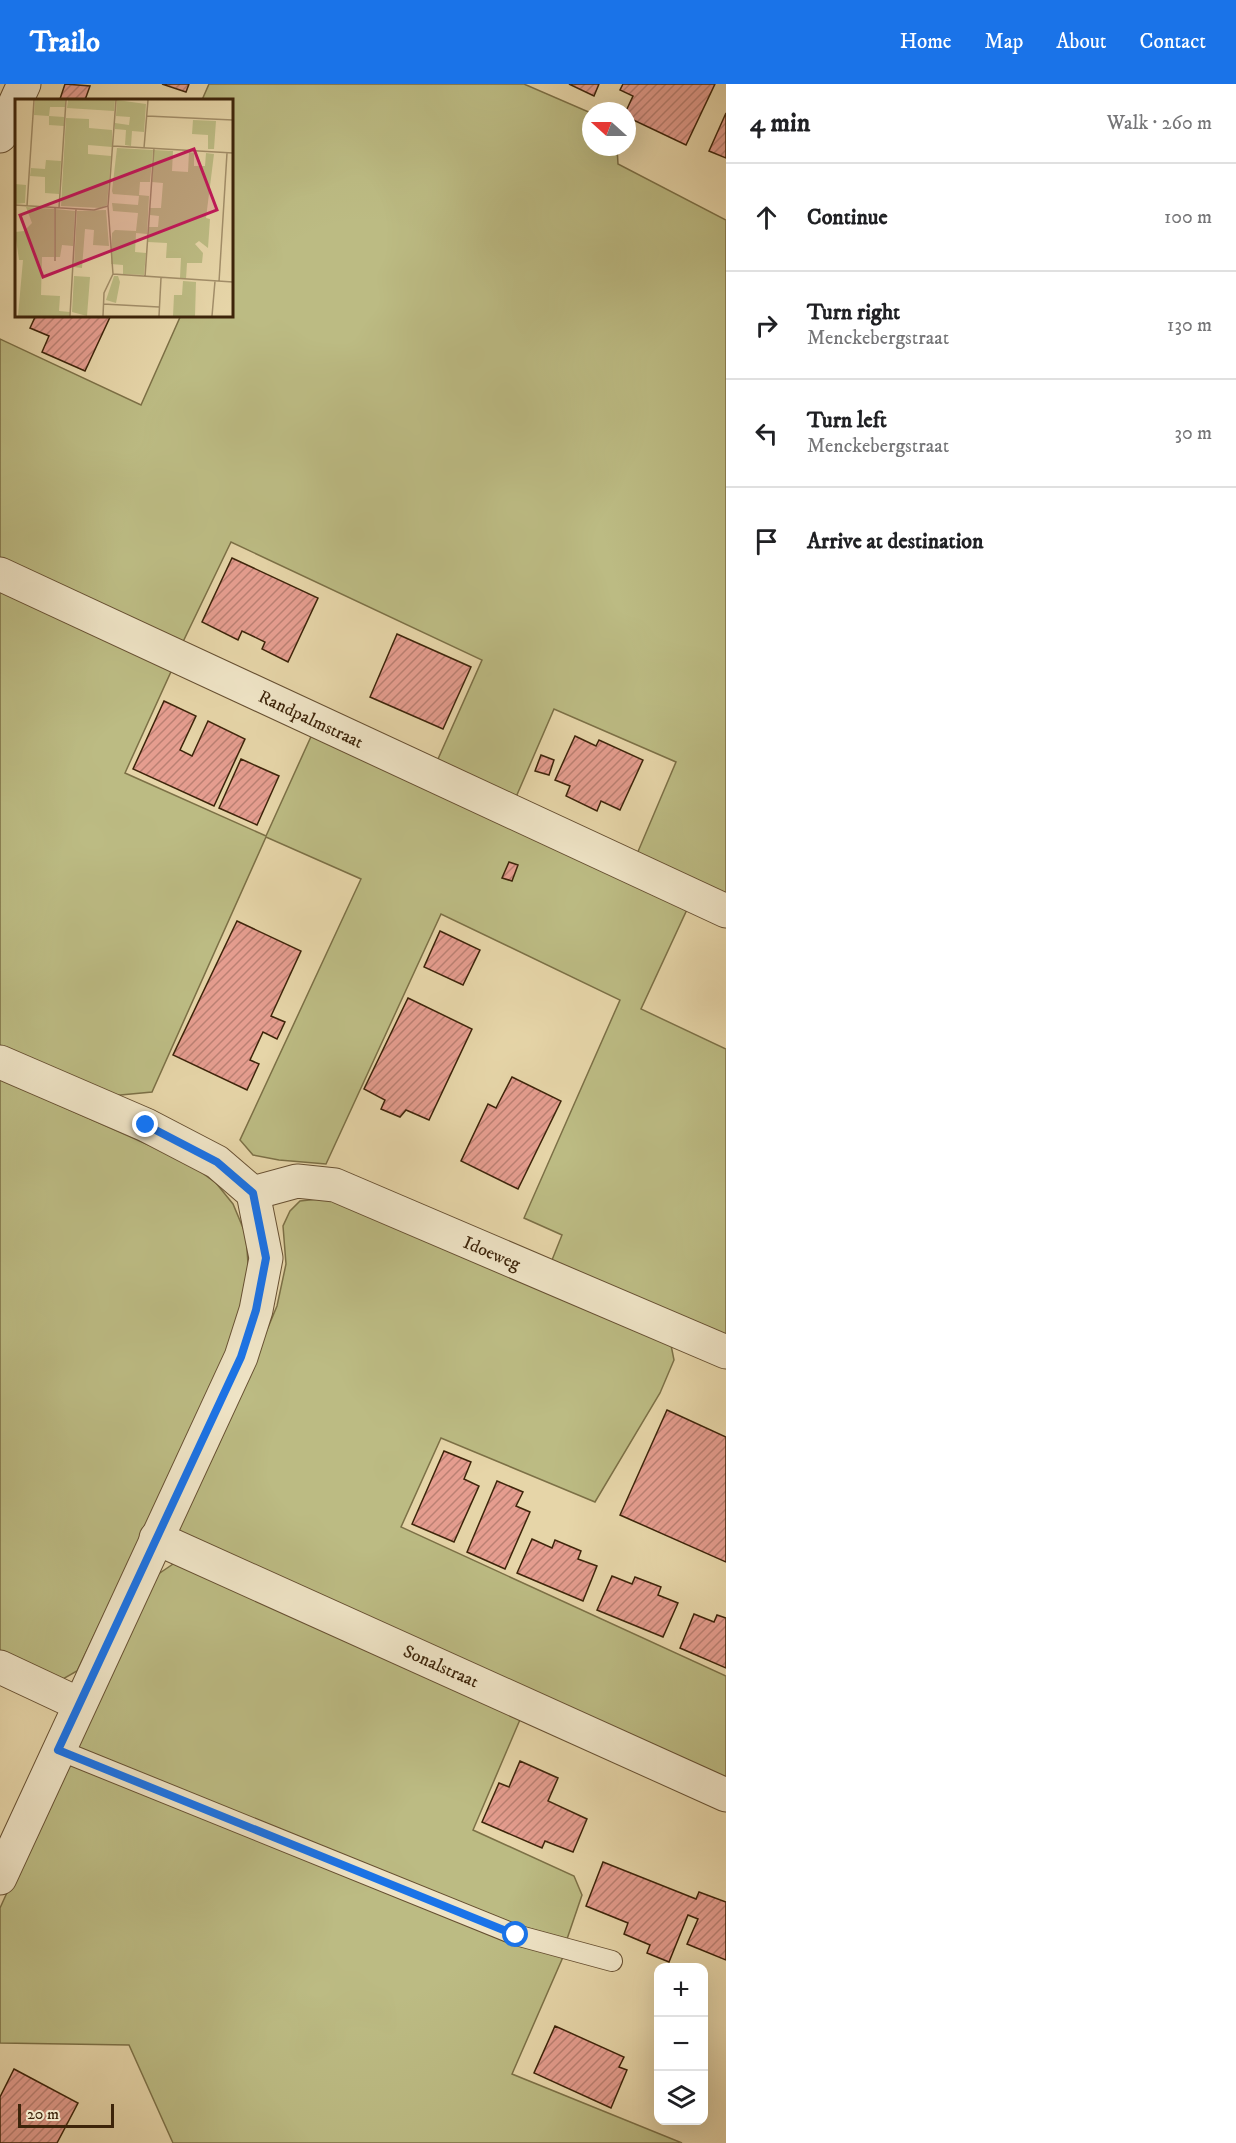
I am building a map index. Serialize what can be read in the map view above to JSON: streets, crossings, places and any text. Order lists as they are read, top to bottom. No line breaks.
{"streets":{"street":["Randpalmstraat","Idoeweg","Sonalstraat"]},"scale_bar":"20 m","north":"left","page":{"header":"Trailo","nav":["Home","Map","About","Contact"],"heading":["4 min","Walk · 260 m"],"list":[["Continue","100 m"],["Turn right","Menckebergstraat","130 m"],["Turn left","Menckebergstraat","30 m"],"Arrive at destination"],"map_buttons":["+","−"],"scale":"20 m"}}
